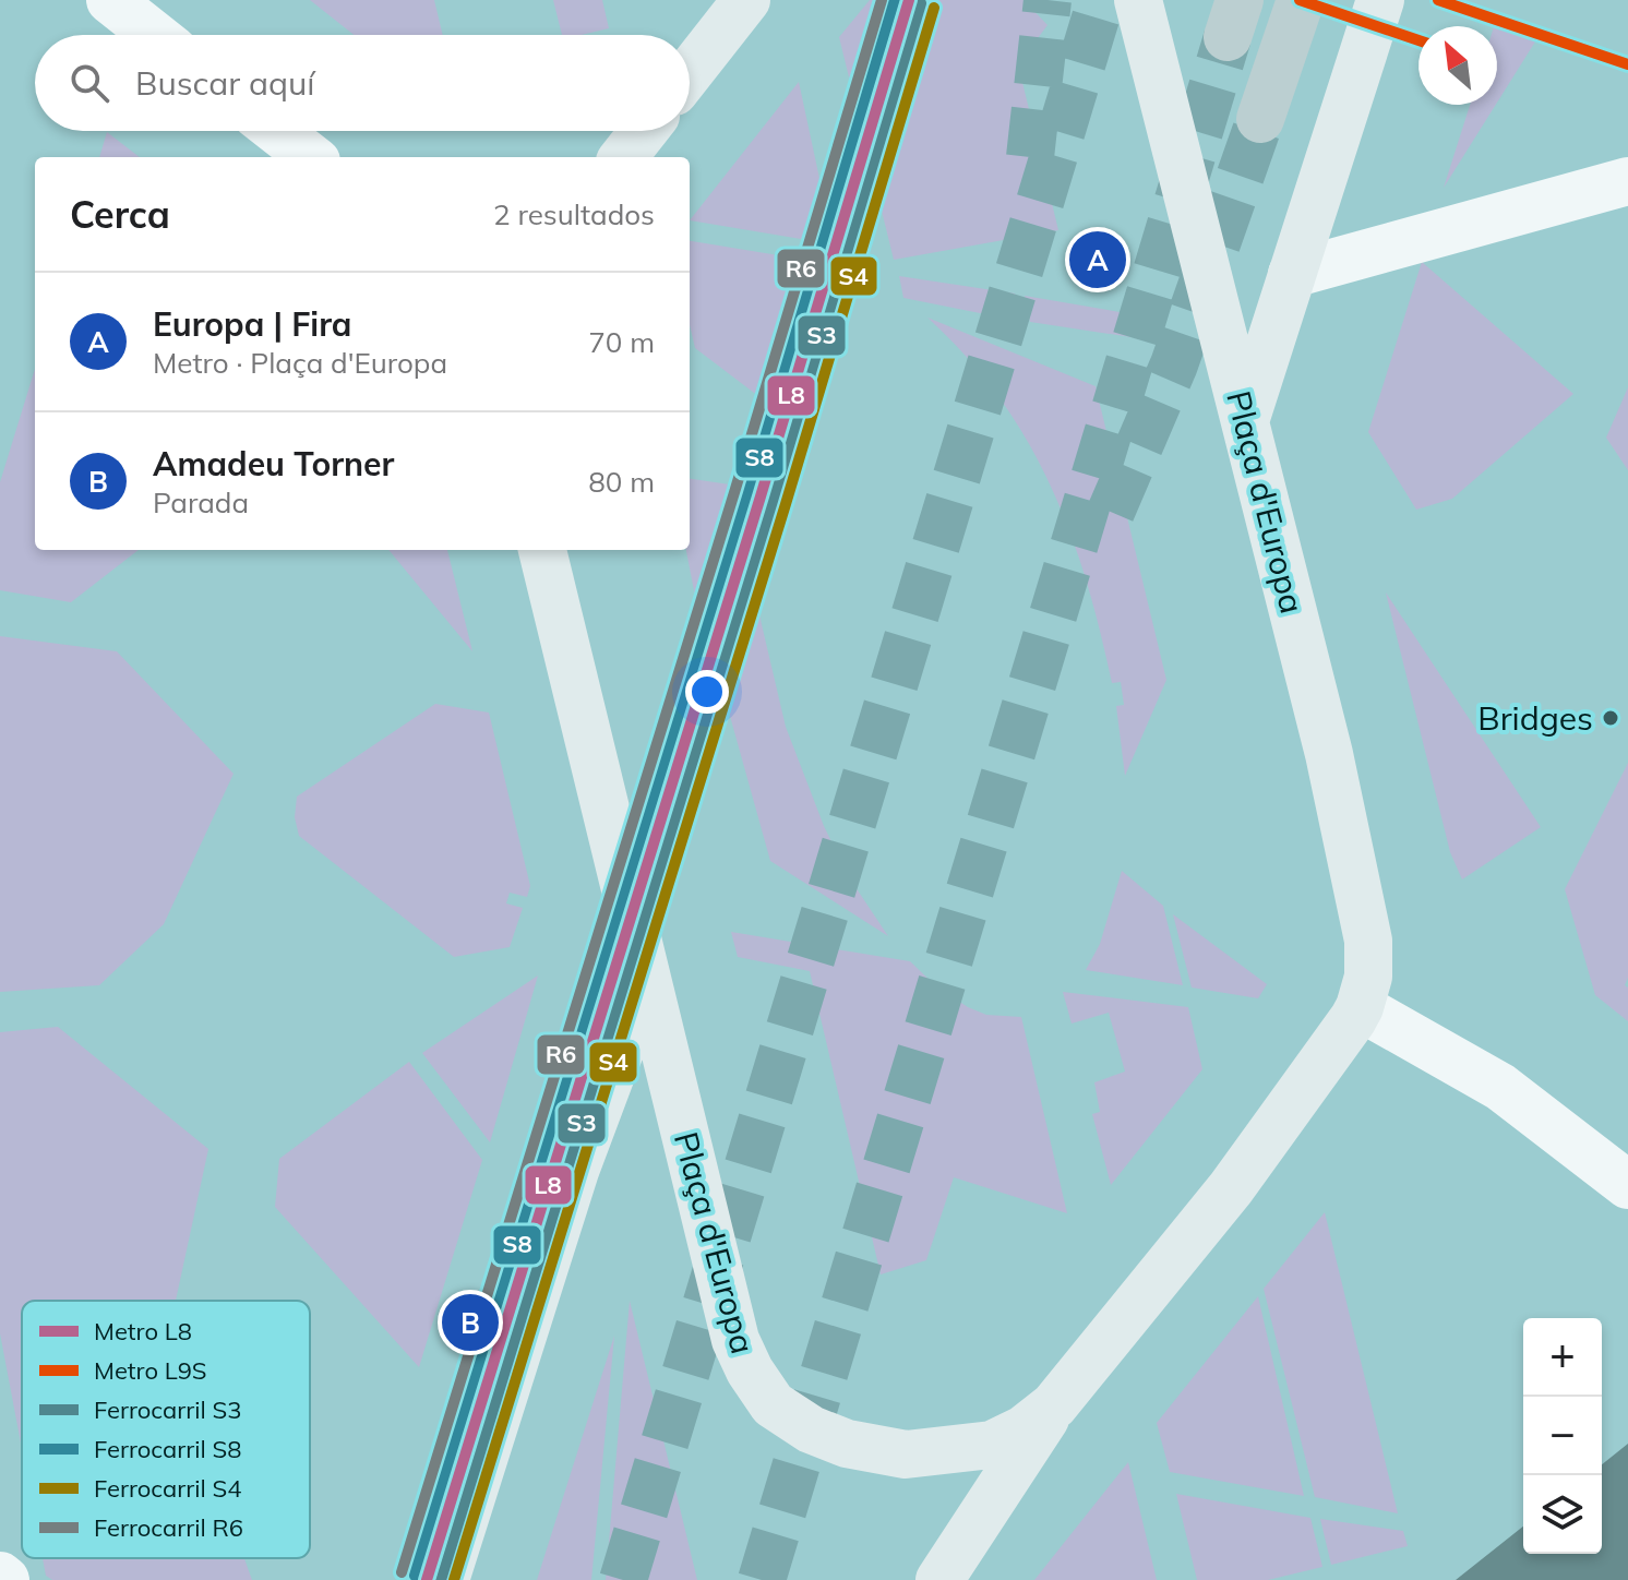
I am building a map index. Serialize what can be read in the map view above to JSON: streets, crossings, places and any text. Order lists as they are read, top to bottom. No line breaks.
{"streets":{"main road":["Plaça d'Europa"]},"places":["Bridges"],"lines":["metro line L8","metro line L9S","rail line S8","rail line R6","rail line S3","rail line S4"],"legend":["Metro L8","Metro L9S","Ferrocarril S3","Ferrocarril S8","Ferrocarril S4","Ferrocarril R6"],"north":"top left","page":{"search":"Buscar aquí","heading":["Cerca","2 resultados"],"pins":["A","B"],"list":[{"mark":"A","name":"Europa | Fira","note":"Metro · Plaça d'Europa","value":"70 m"},{"mark":"B","name":"Amadeu Torner","note":"Parada","value":"80 m"}],"map_buttons":["+","−"]}}
